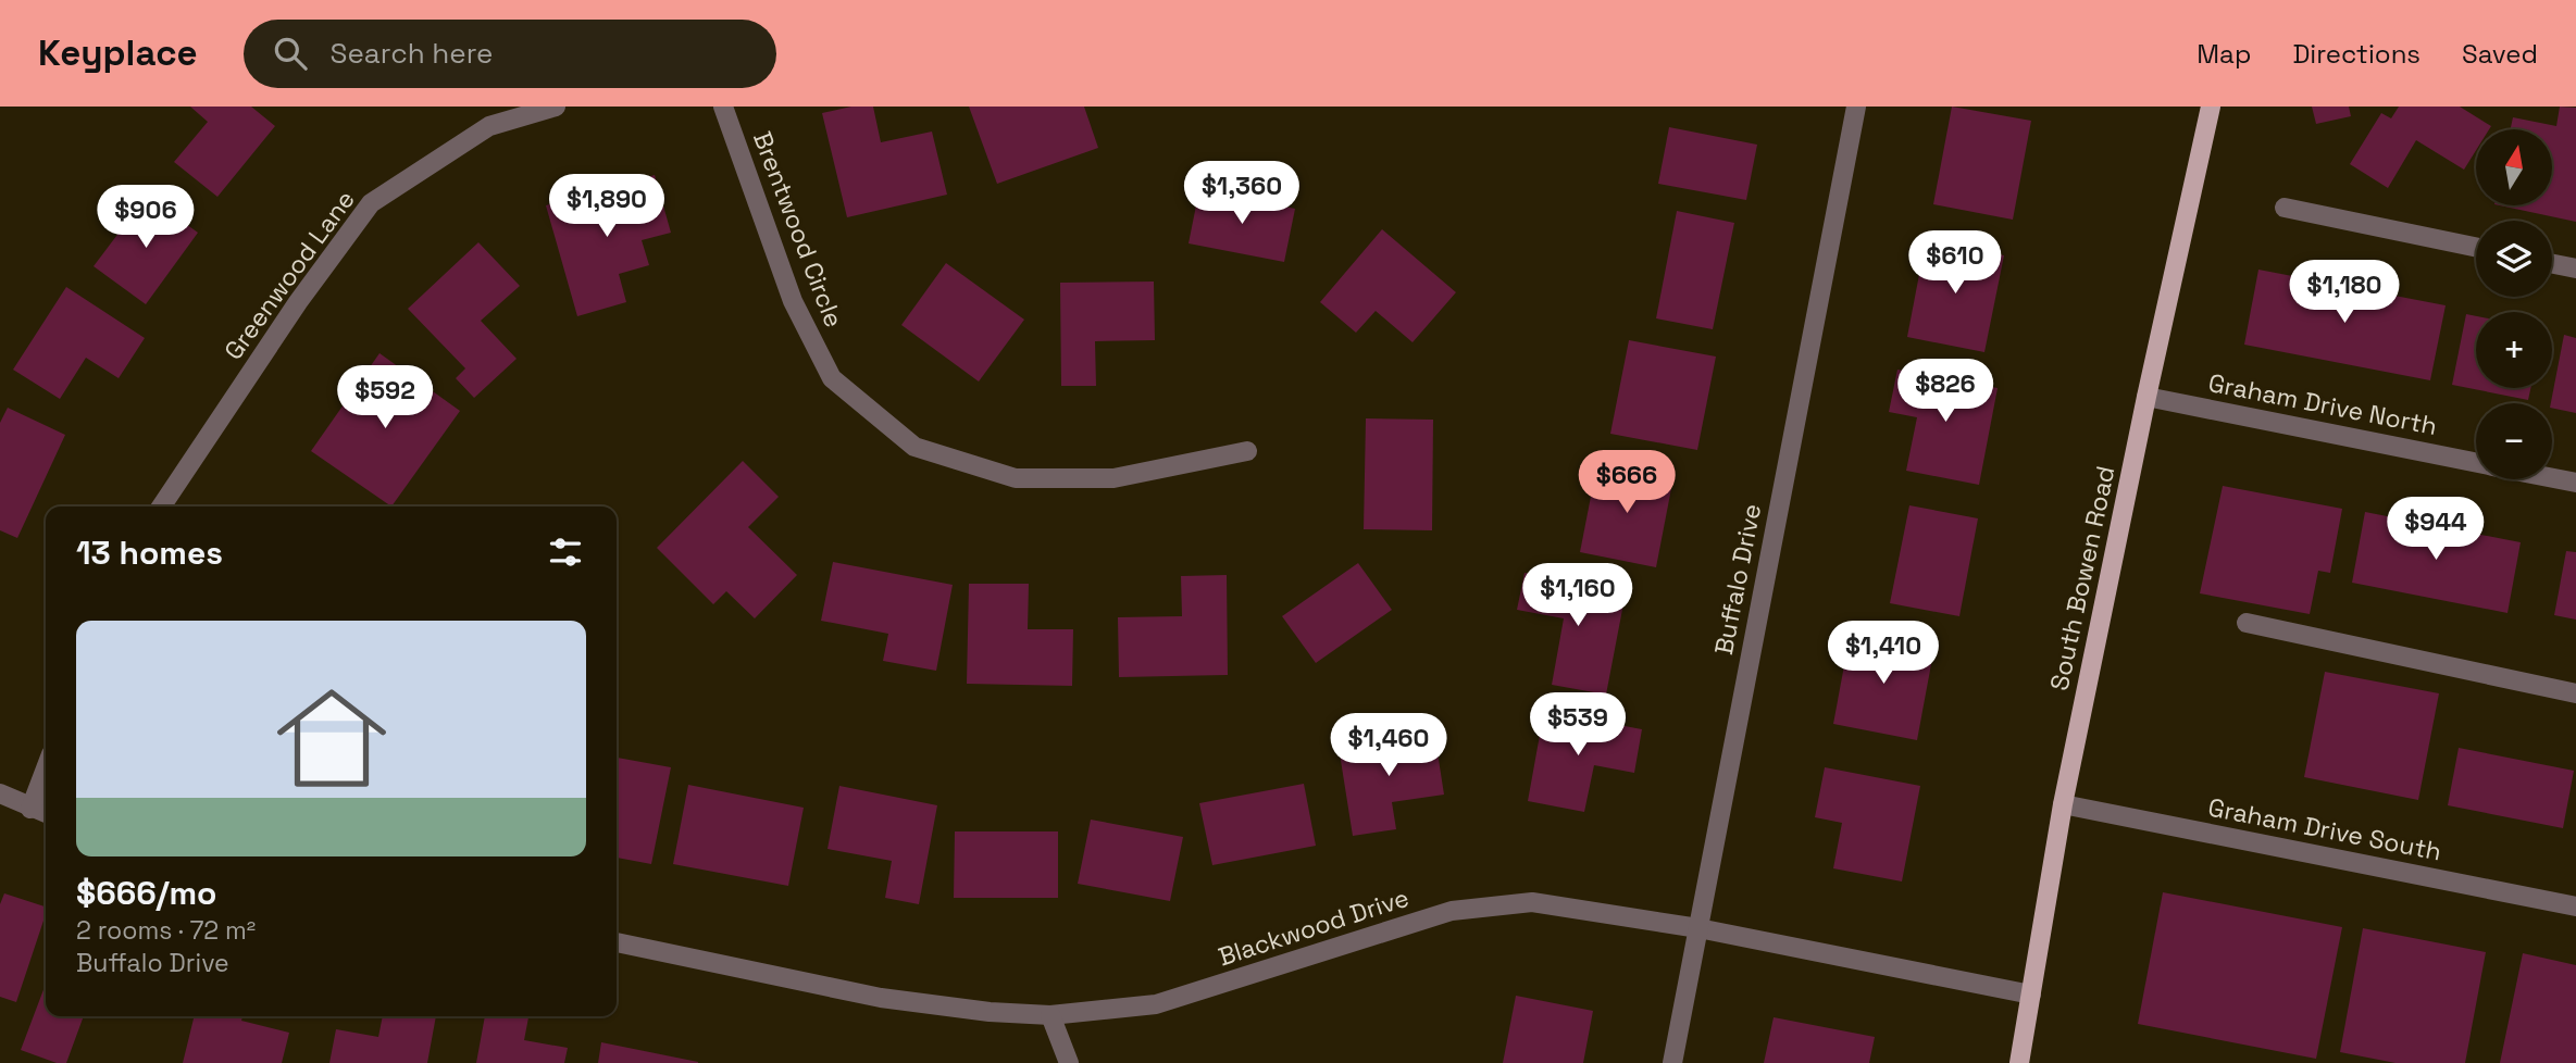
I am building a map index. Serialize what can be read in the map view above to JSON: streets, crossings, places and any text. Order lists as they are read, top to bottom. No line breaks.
{"streets":{"main road":["South Bowen Road"],"street":["Brentwood Circle","Greenwood Lane","Graham Drive North","Buffalo Drive","Graham Drive South","Blackwood Drive"]},"crossings":[["Graham Drive North","South Bowen Road"],["South Bowen Road","Graham Drive South"],["South Bowen Road","Blackwood Drive"],["Buffalo Drive","Blackwood Drive"]],"north":"top","page":{"header":"Keyplace","search":"Search here","nav":["Map","Directions","Saved"],"map_buttons":["+","−"],"price":["$1,360","$1,890","$906","$610","$1,180","$826","$592","$666","$944","$1,160","$1,410","$539","$1,460"],"heading":"13 homes","list":[{"name":"$666/mo","note":"2 rooms · 72 m² · Buffalo Drive"}]}}
